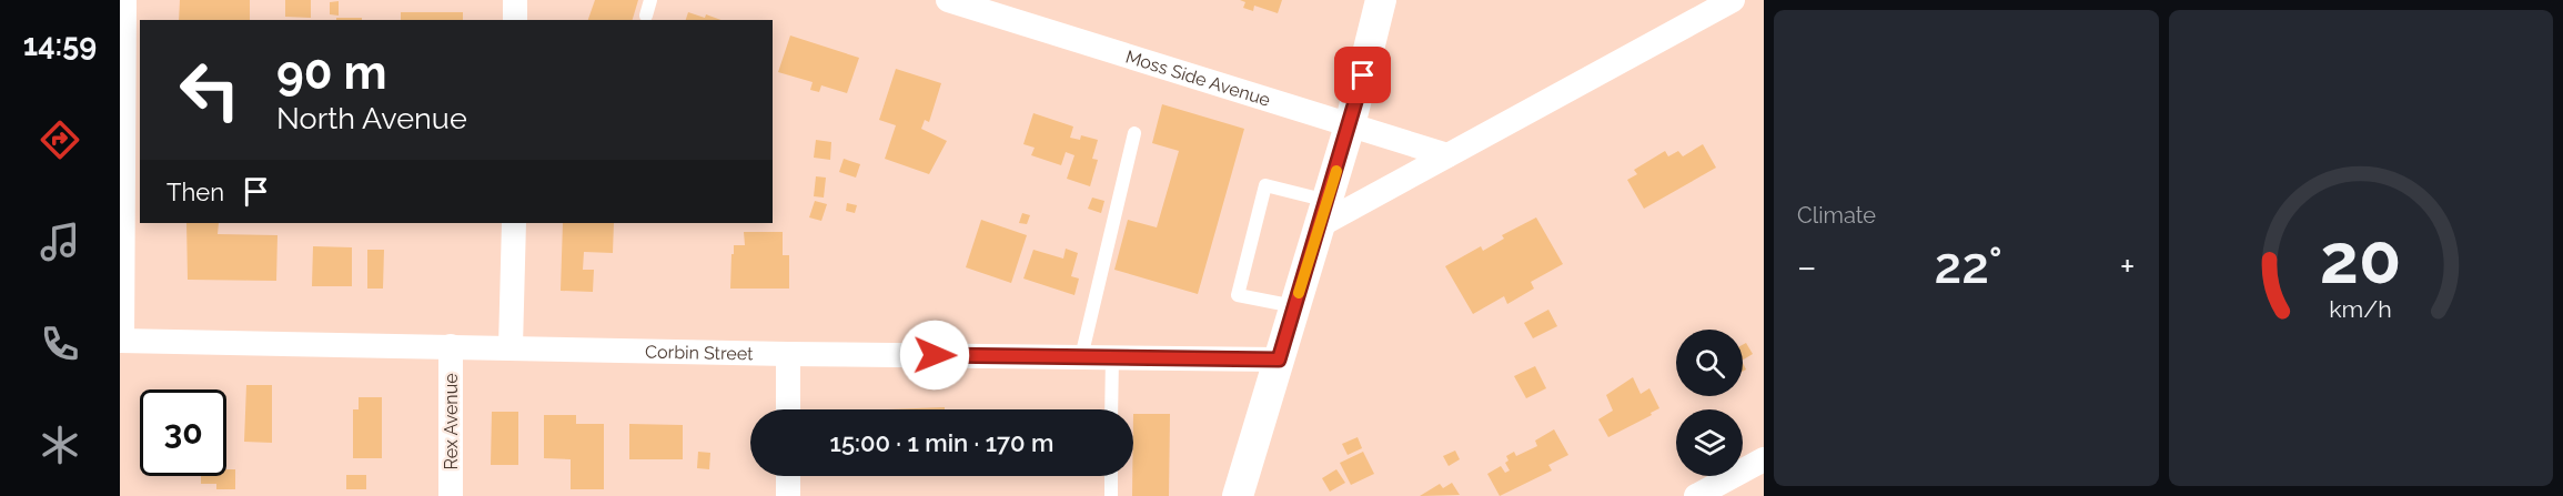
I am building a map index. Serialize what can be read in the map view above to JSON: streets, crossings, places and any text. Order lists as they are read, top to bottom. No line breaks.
{"streets":{"street":["Moss Side Avenue","Corbin Street","Rex Avenue"]},"crossings":[["Corbin Street","Rex Avenue"]],"page":{"tabs":"14:59","tile":"Climate","turn":["90 m","North Avenue"],"then":"Then","heat":["−","22°","+"],"limit":"30","trip":"15:00 · 1 min · 170 m","gauge":["20","km/h"]}}
